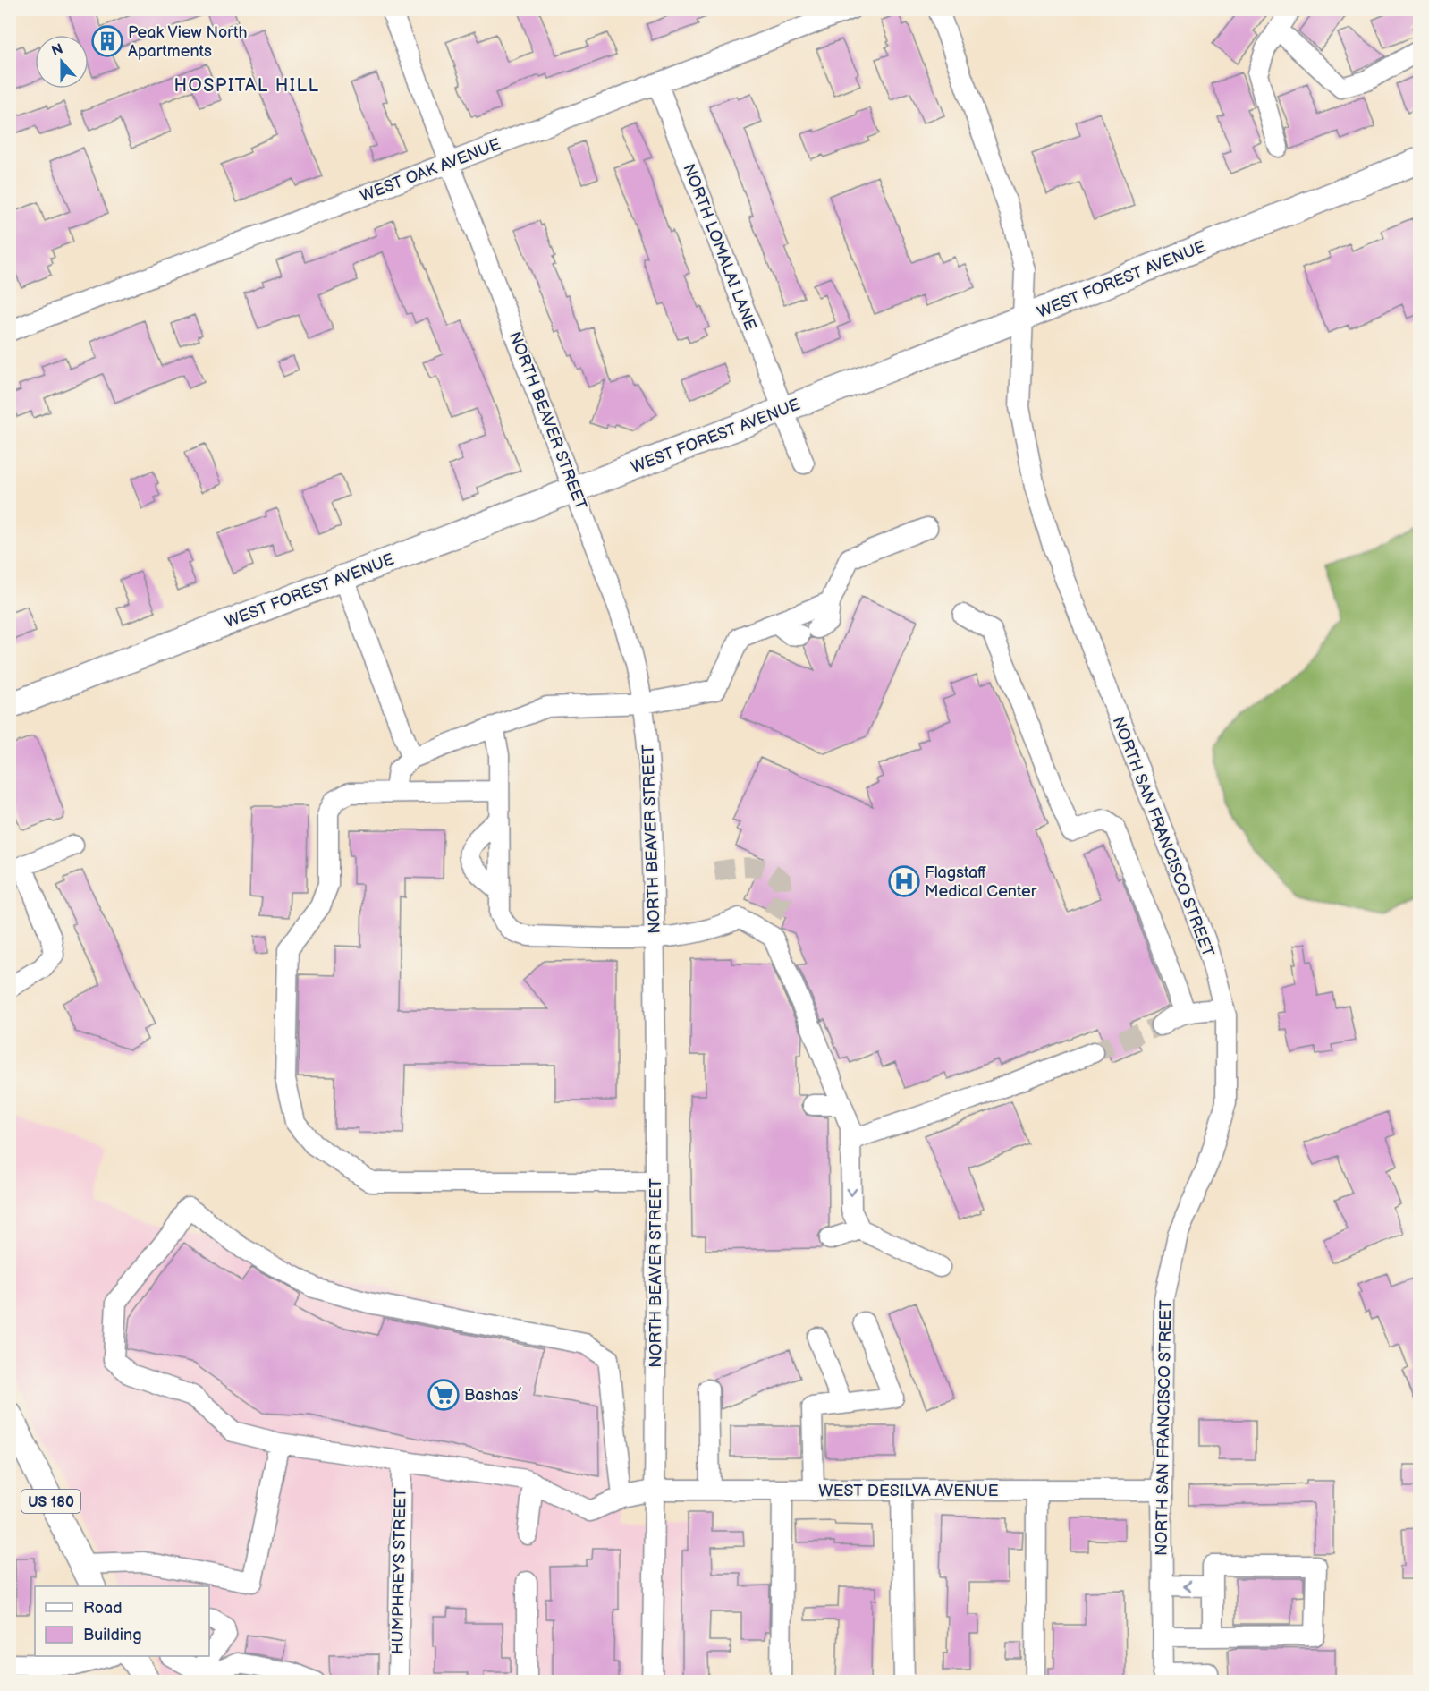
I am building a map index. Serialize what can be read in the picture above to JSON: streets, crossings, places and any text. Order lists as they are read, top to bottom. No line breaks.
{"streets":{"main road":["WEST FOREST AVENUE","US 180"],"street":["WEST OAK AVENUE","NORTH LOMALAI LANE","NORTH BEAVER STREET","NORTH SAN FRANCISCO STREET","WEST DESILVA AVENUE","HUMPHREYS STREET"]},"crossings":[["WEST OAK AVENUE","NORTH LOMALAI LANE"],["WEST OAK AVENUE","NORTH BEAVER STREET"],["NORTH LOMALAI LANE","WEST FOREST AVENUE"],["WEST FOREST AVENUE","NORTH BEAVER STREET"],["WEST FOREST AVENUE","NORTH SAN FRANCISCO STREET"],["NORTH BEAVER STREET","WEST DESILVA AVENUE"],["NORTH SAN FRANCISCO STREET","WEST DESILVA AVENUE"],["WEST DESILVA AVENUE","HUMPHREYS STREET"]],"districts":["HOSPITAL HILL"],"places":{"building":["Peak View North Apartments"],"hospital":["Flagstaff Medical Center"],"supermarket":["Bashas’"]},"legend":["Road","Building"],"north":"top"}
